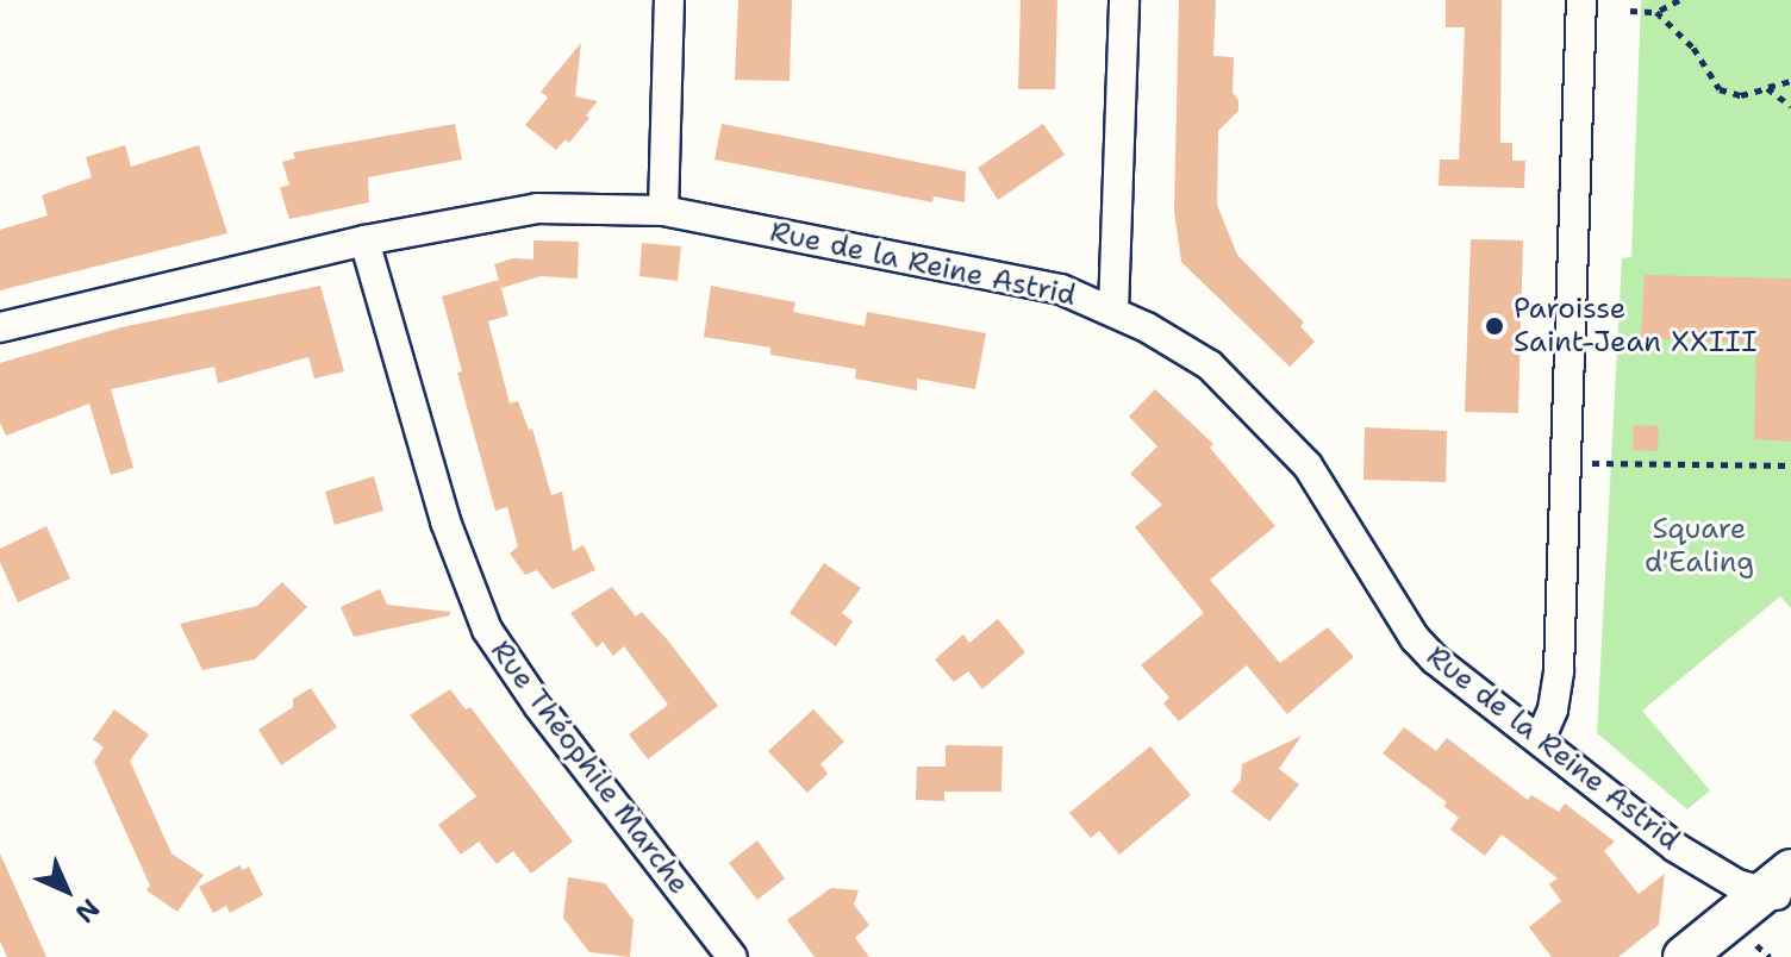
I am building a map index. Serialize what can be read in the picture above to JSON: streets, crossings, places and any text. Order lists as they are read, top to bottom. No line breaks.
{"streets":{"street":["Rue de la Reine Astrid","Rue Théophile Marche"]},"crossings":[["Rue de la Reine Astrid","Rue Théophile Marche"]],"parks":["Square d'Ealing"],"places":["Paroisse Saint-Jean XXIII"],"north":"bottom right"}
